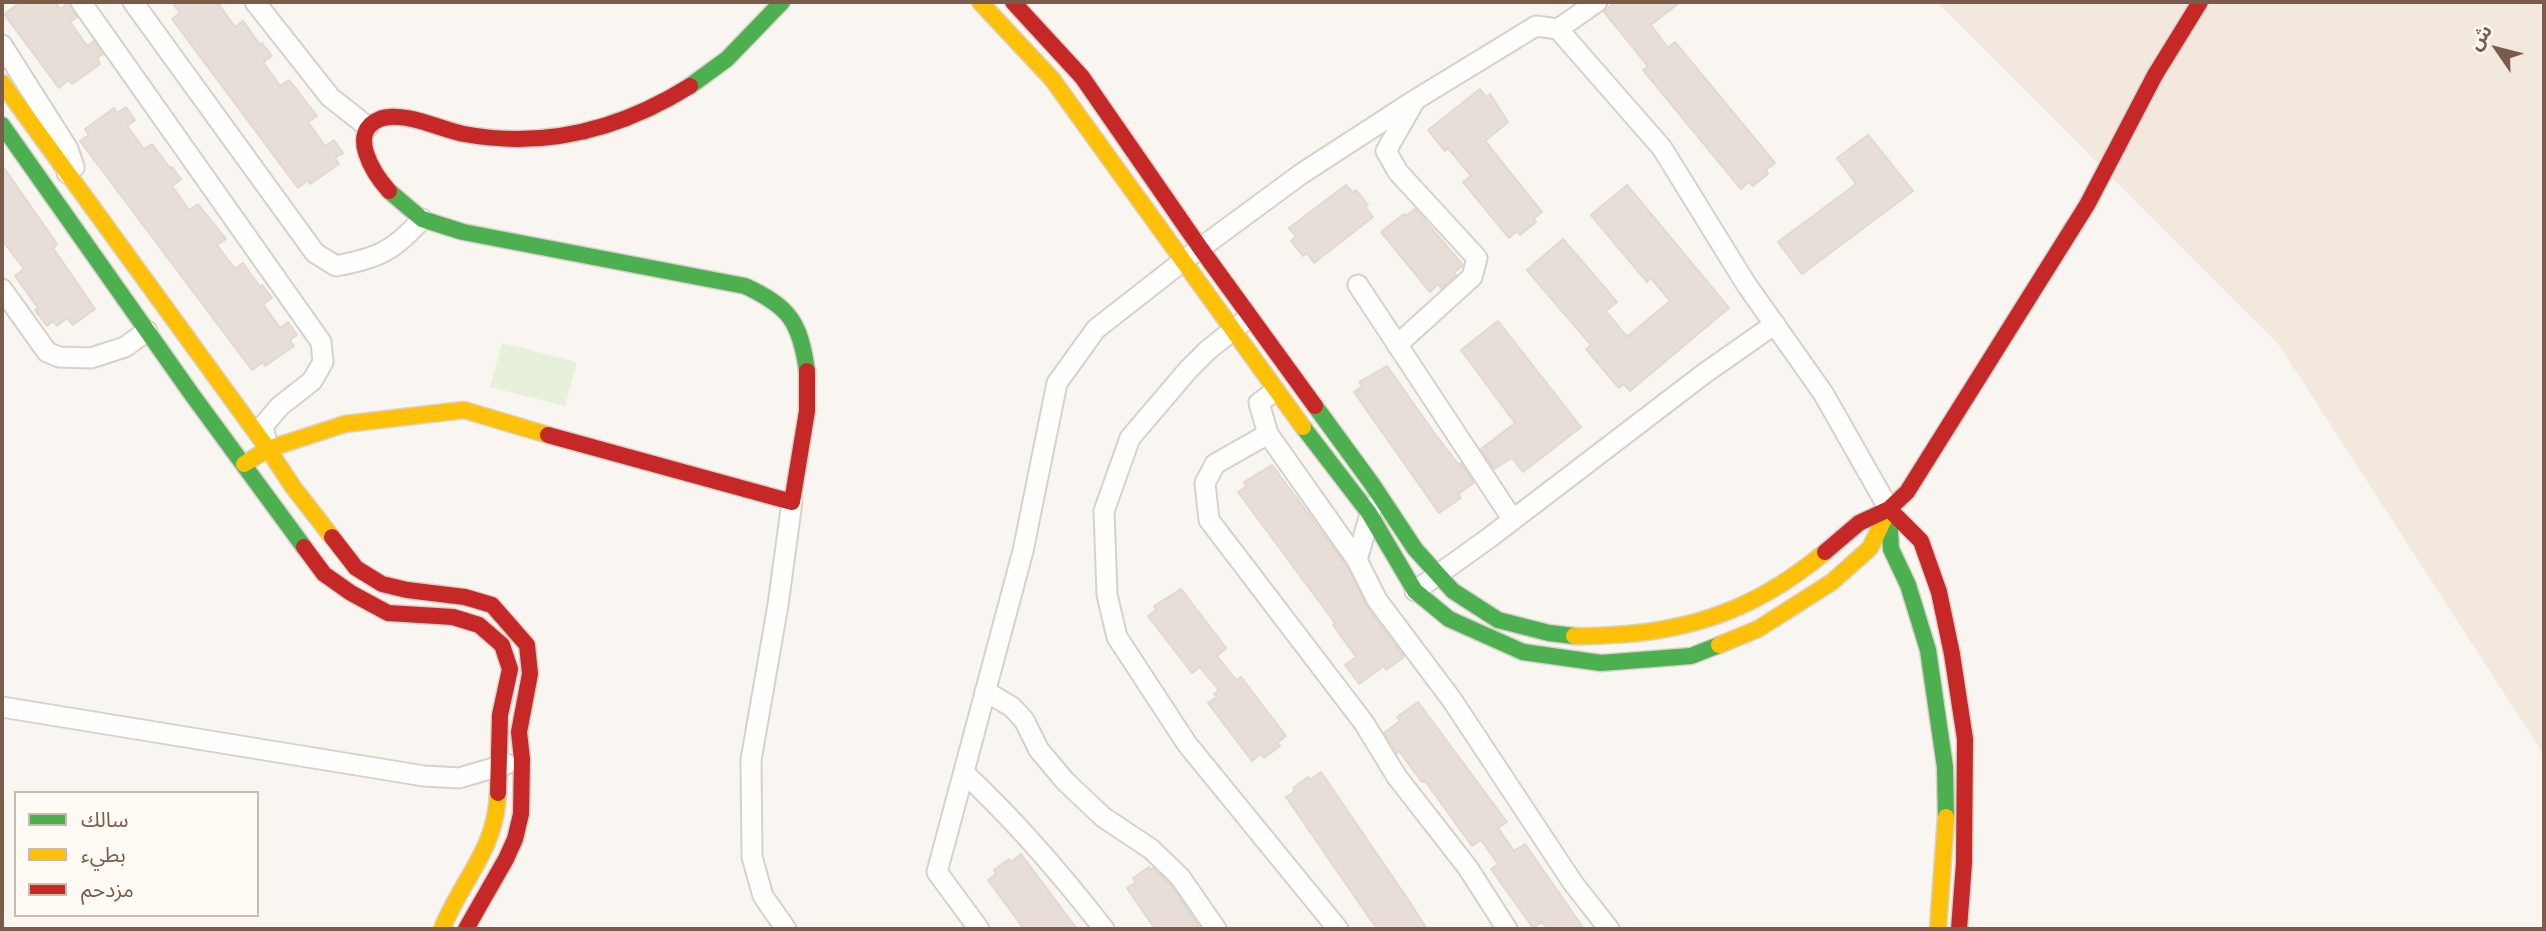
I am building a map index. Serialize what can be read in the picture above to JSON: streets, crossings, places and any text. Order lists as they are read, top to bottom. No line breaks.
{"legend":["سالك","بطيء","مزدحم"],"north":"top left"}
